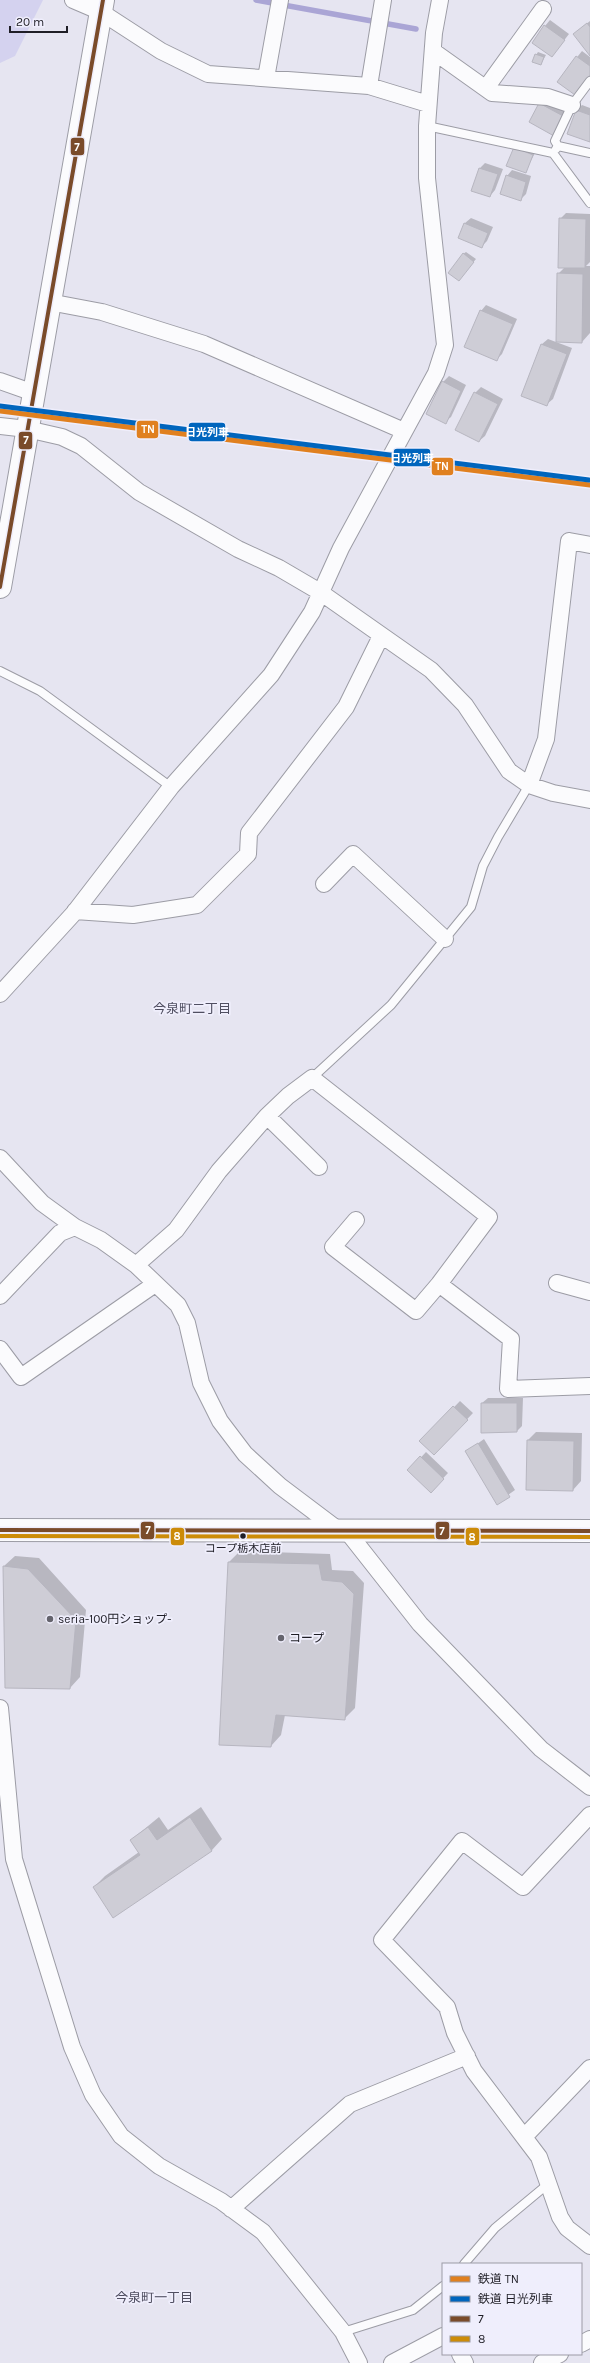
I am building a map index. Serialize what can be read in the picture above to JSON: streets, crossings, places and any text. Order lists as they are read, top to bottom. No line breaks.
{"districts":["今泉町二丁目","今泉町一丁目"],"places":["コープ栃木店前","seria-100円ショップ-","コープ"],"lines":["transit line 7","rail line 日光列車","rail line TN","transit line 8"],"legend":["鉄道 TN","鉄道 日光列車","7","8"],"scale_bar":"20 m"}
